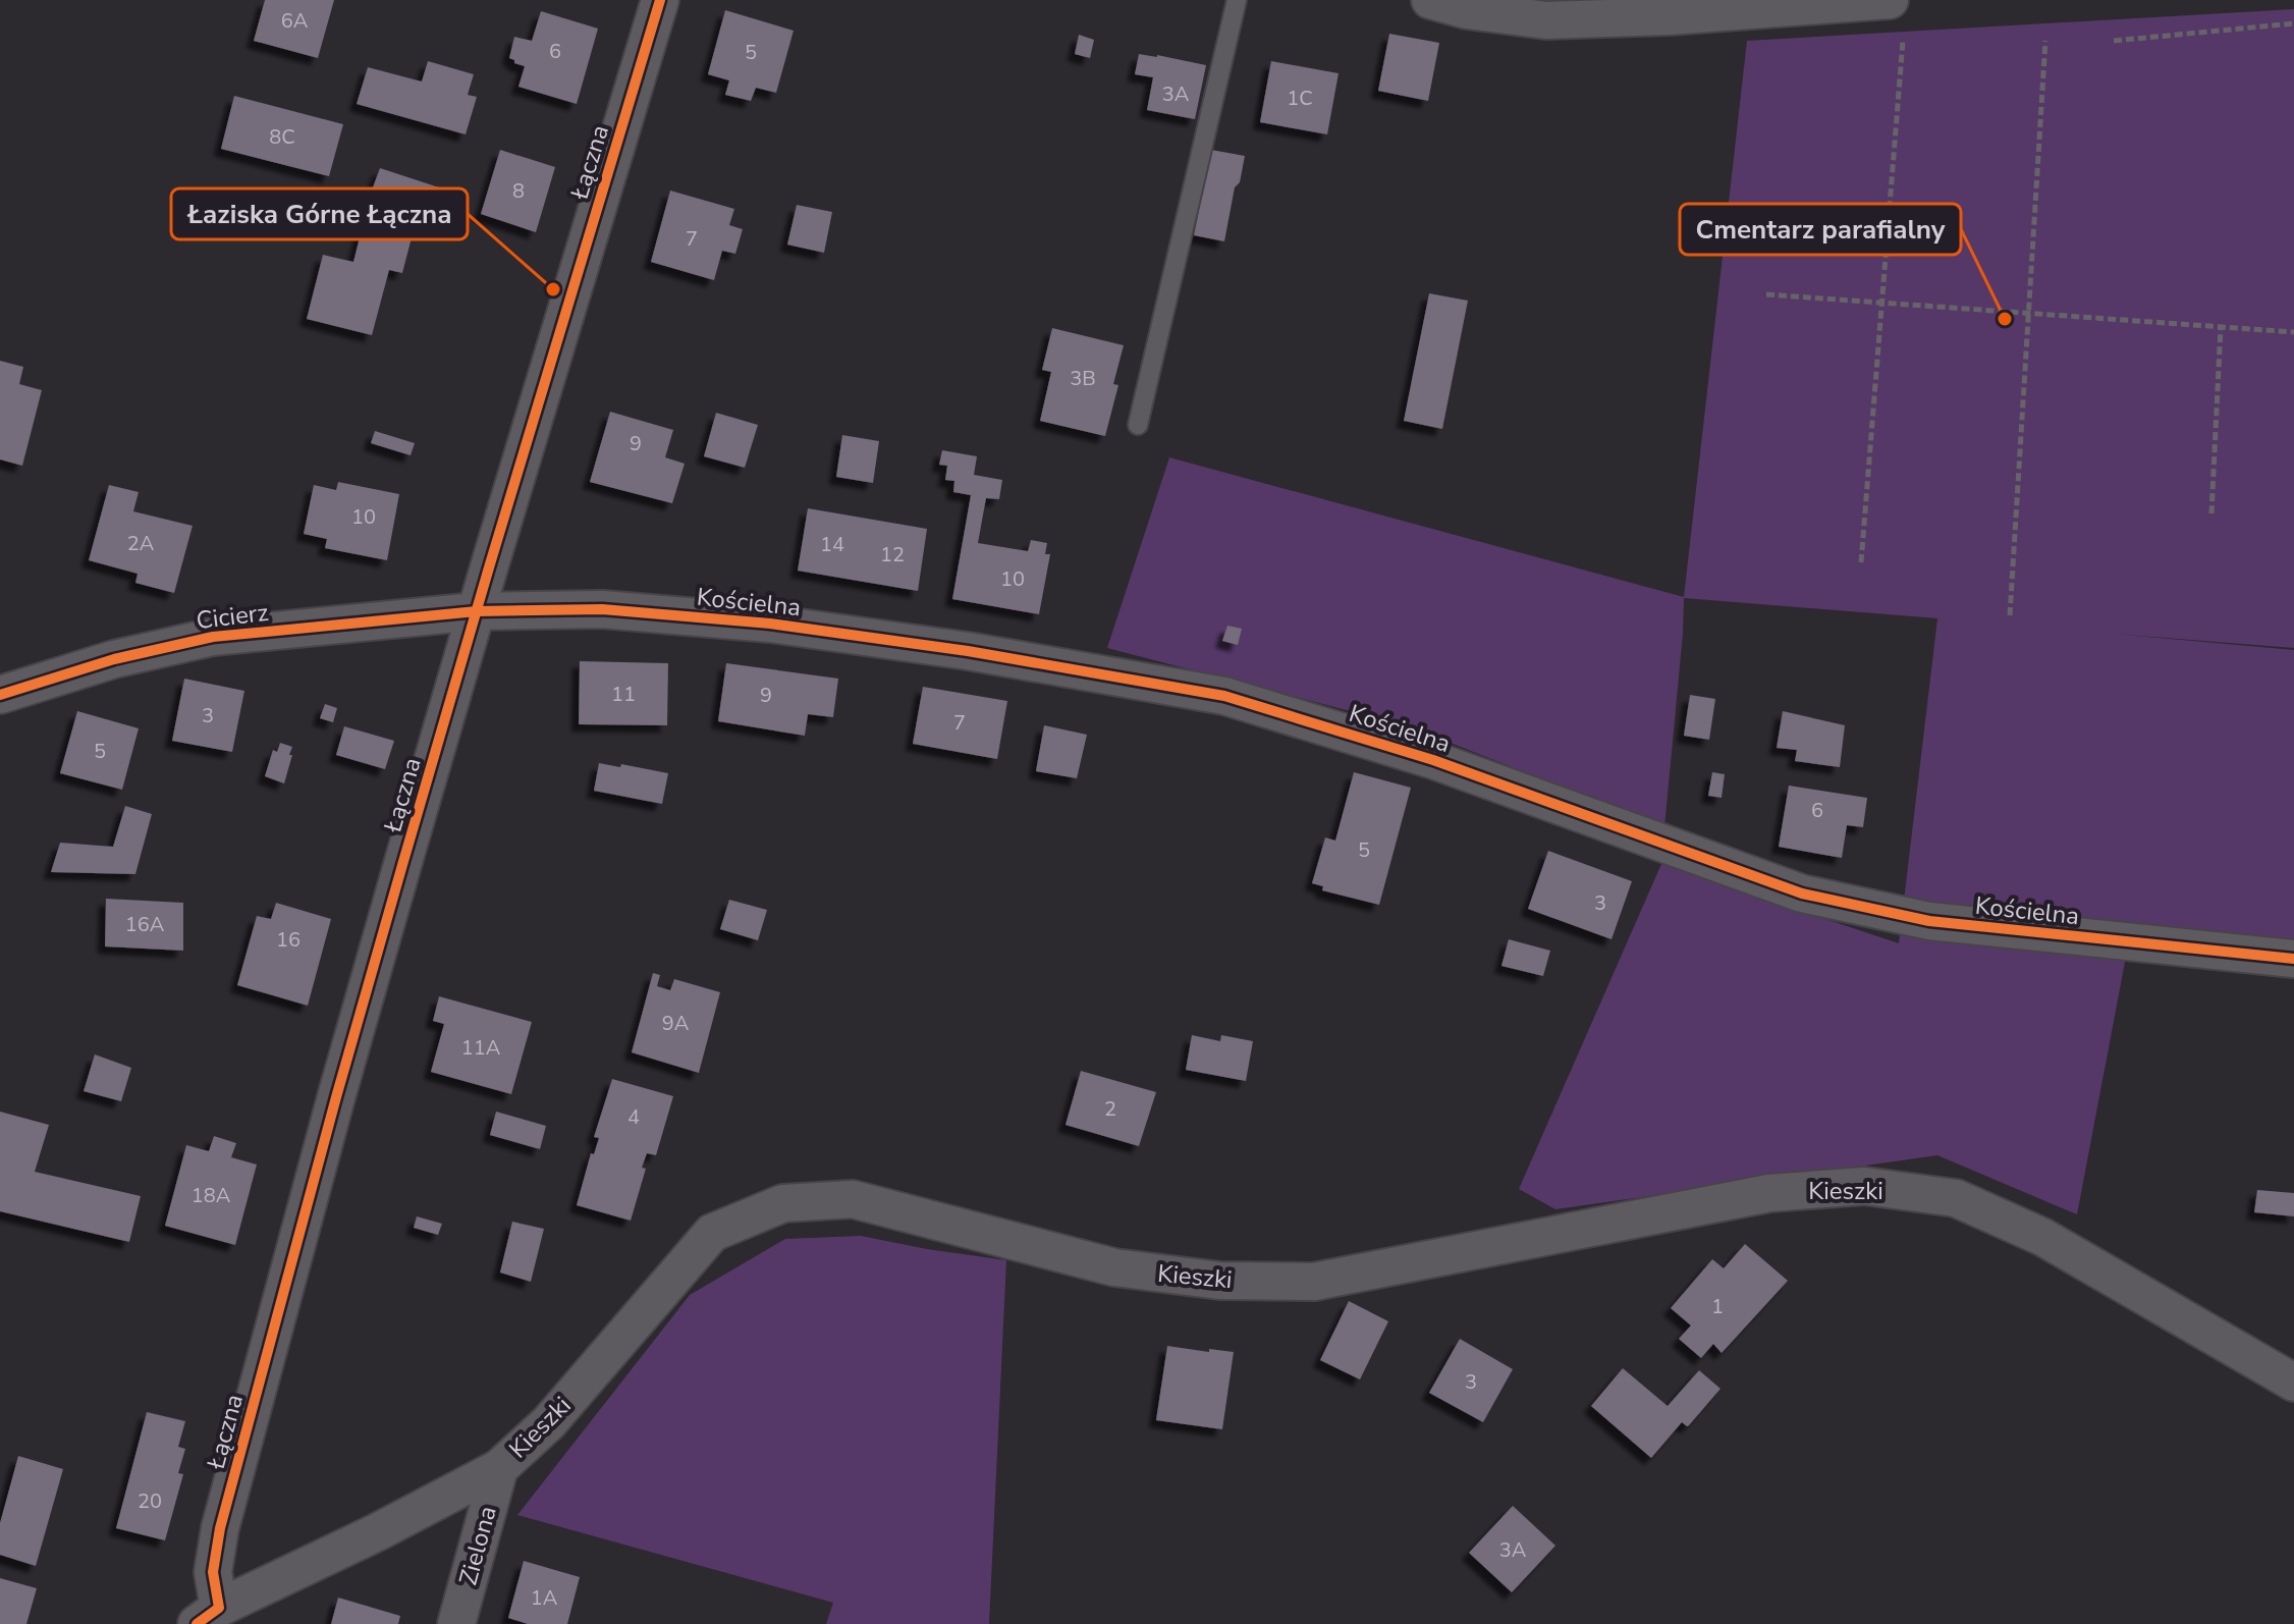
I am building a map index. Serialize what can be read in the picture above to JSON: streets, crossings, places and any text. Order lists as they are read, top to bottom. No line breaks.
{"streets":{"street":["Łączna","Kościelna","Cicierz","Kieszki","Zielona"]},"crossings":[["Łączna","Kościelna"],["Łączna","Cicierz"],["Łączna","Kieszki"],["Kościelna","Cicierz"],["Kieszki","Zielona"]],"places":["Łaziska Górne Łączna","Cmentarz parafialny"],"house_numbers":["6A","6","5","3A","1C","8C","8","7","3B","9","10","2A","14","12","10","11","9","3","7","5","6","5","3","16A","16","9A","11A","2","4","18A","1","3","20","3A","1A"]}
